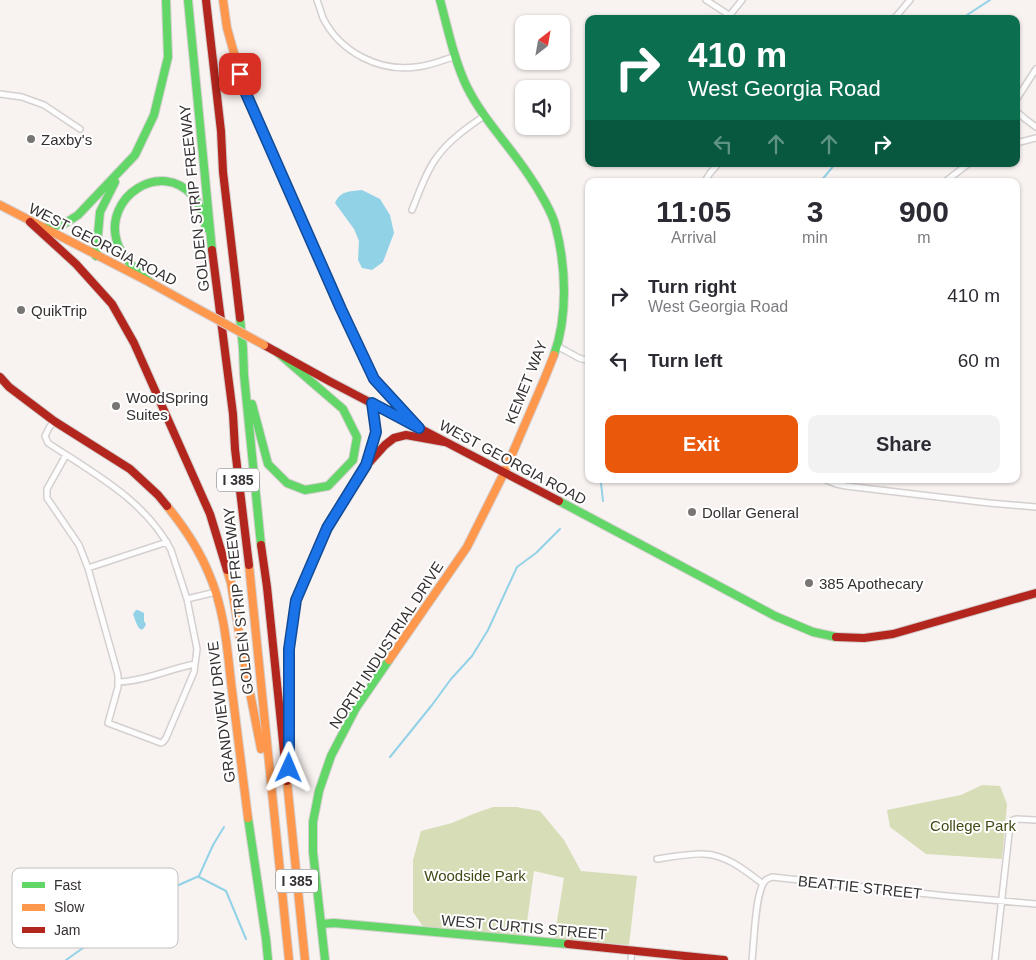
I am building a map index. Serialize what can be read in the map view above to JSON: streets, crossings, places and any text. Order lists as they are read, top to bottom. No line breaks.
{"streets":{"main road":["GOLDEN STRIP FREEWAY","WEST GEORGIA ROAD","KEMET WAY","I 385","NORTH INDUSTRIAL DRIVE","GRANDVIEW DRIVE","WEST CURTIS STREET"],"street":["BEATTIE STREET"]},"crossings":[["WEST GEORGIA ROAD","KEMET WAY"],["WEST GEORGIA ROAD","NORTH INDUSTRIAL DRIVE"],["KEMET WAY","NORTH INDUSTRIAL DRIVE"],["NORTH INDUSTRIAL DRIVE","WEST CURTIS STREET"]],"parks":["College Park","Woodside Park"],"places":["Zaxby's","QuikTrip","WoodSpring Suites","Dollar General","385 Apothecary"],"legend":["Fast","Slow","Jam"],"north":"top right","page":{"turn":["410 m","West Georgia Road"],"eta":["11:05","Arrival","3","min","900","m"],"list":[{"name":"Turn right","note":"West Georgia Road","value":"410 m"},{"name":"Turn left","value":"60 m"}],"buttons":["Exit","Share"]}}
